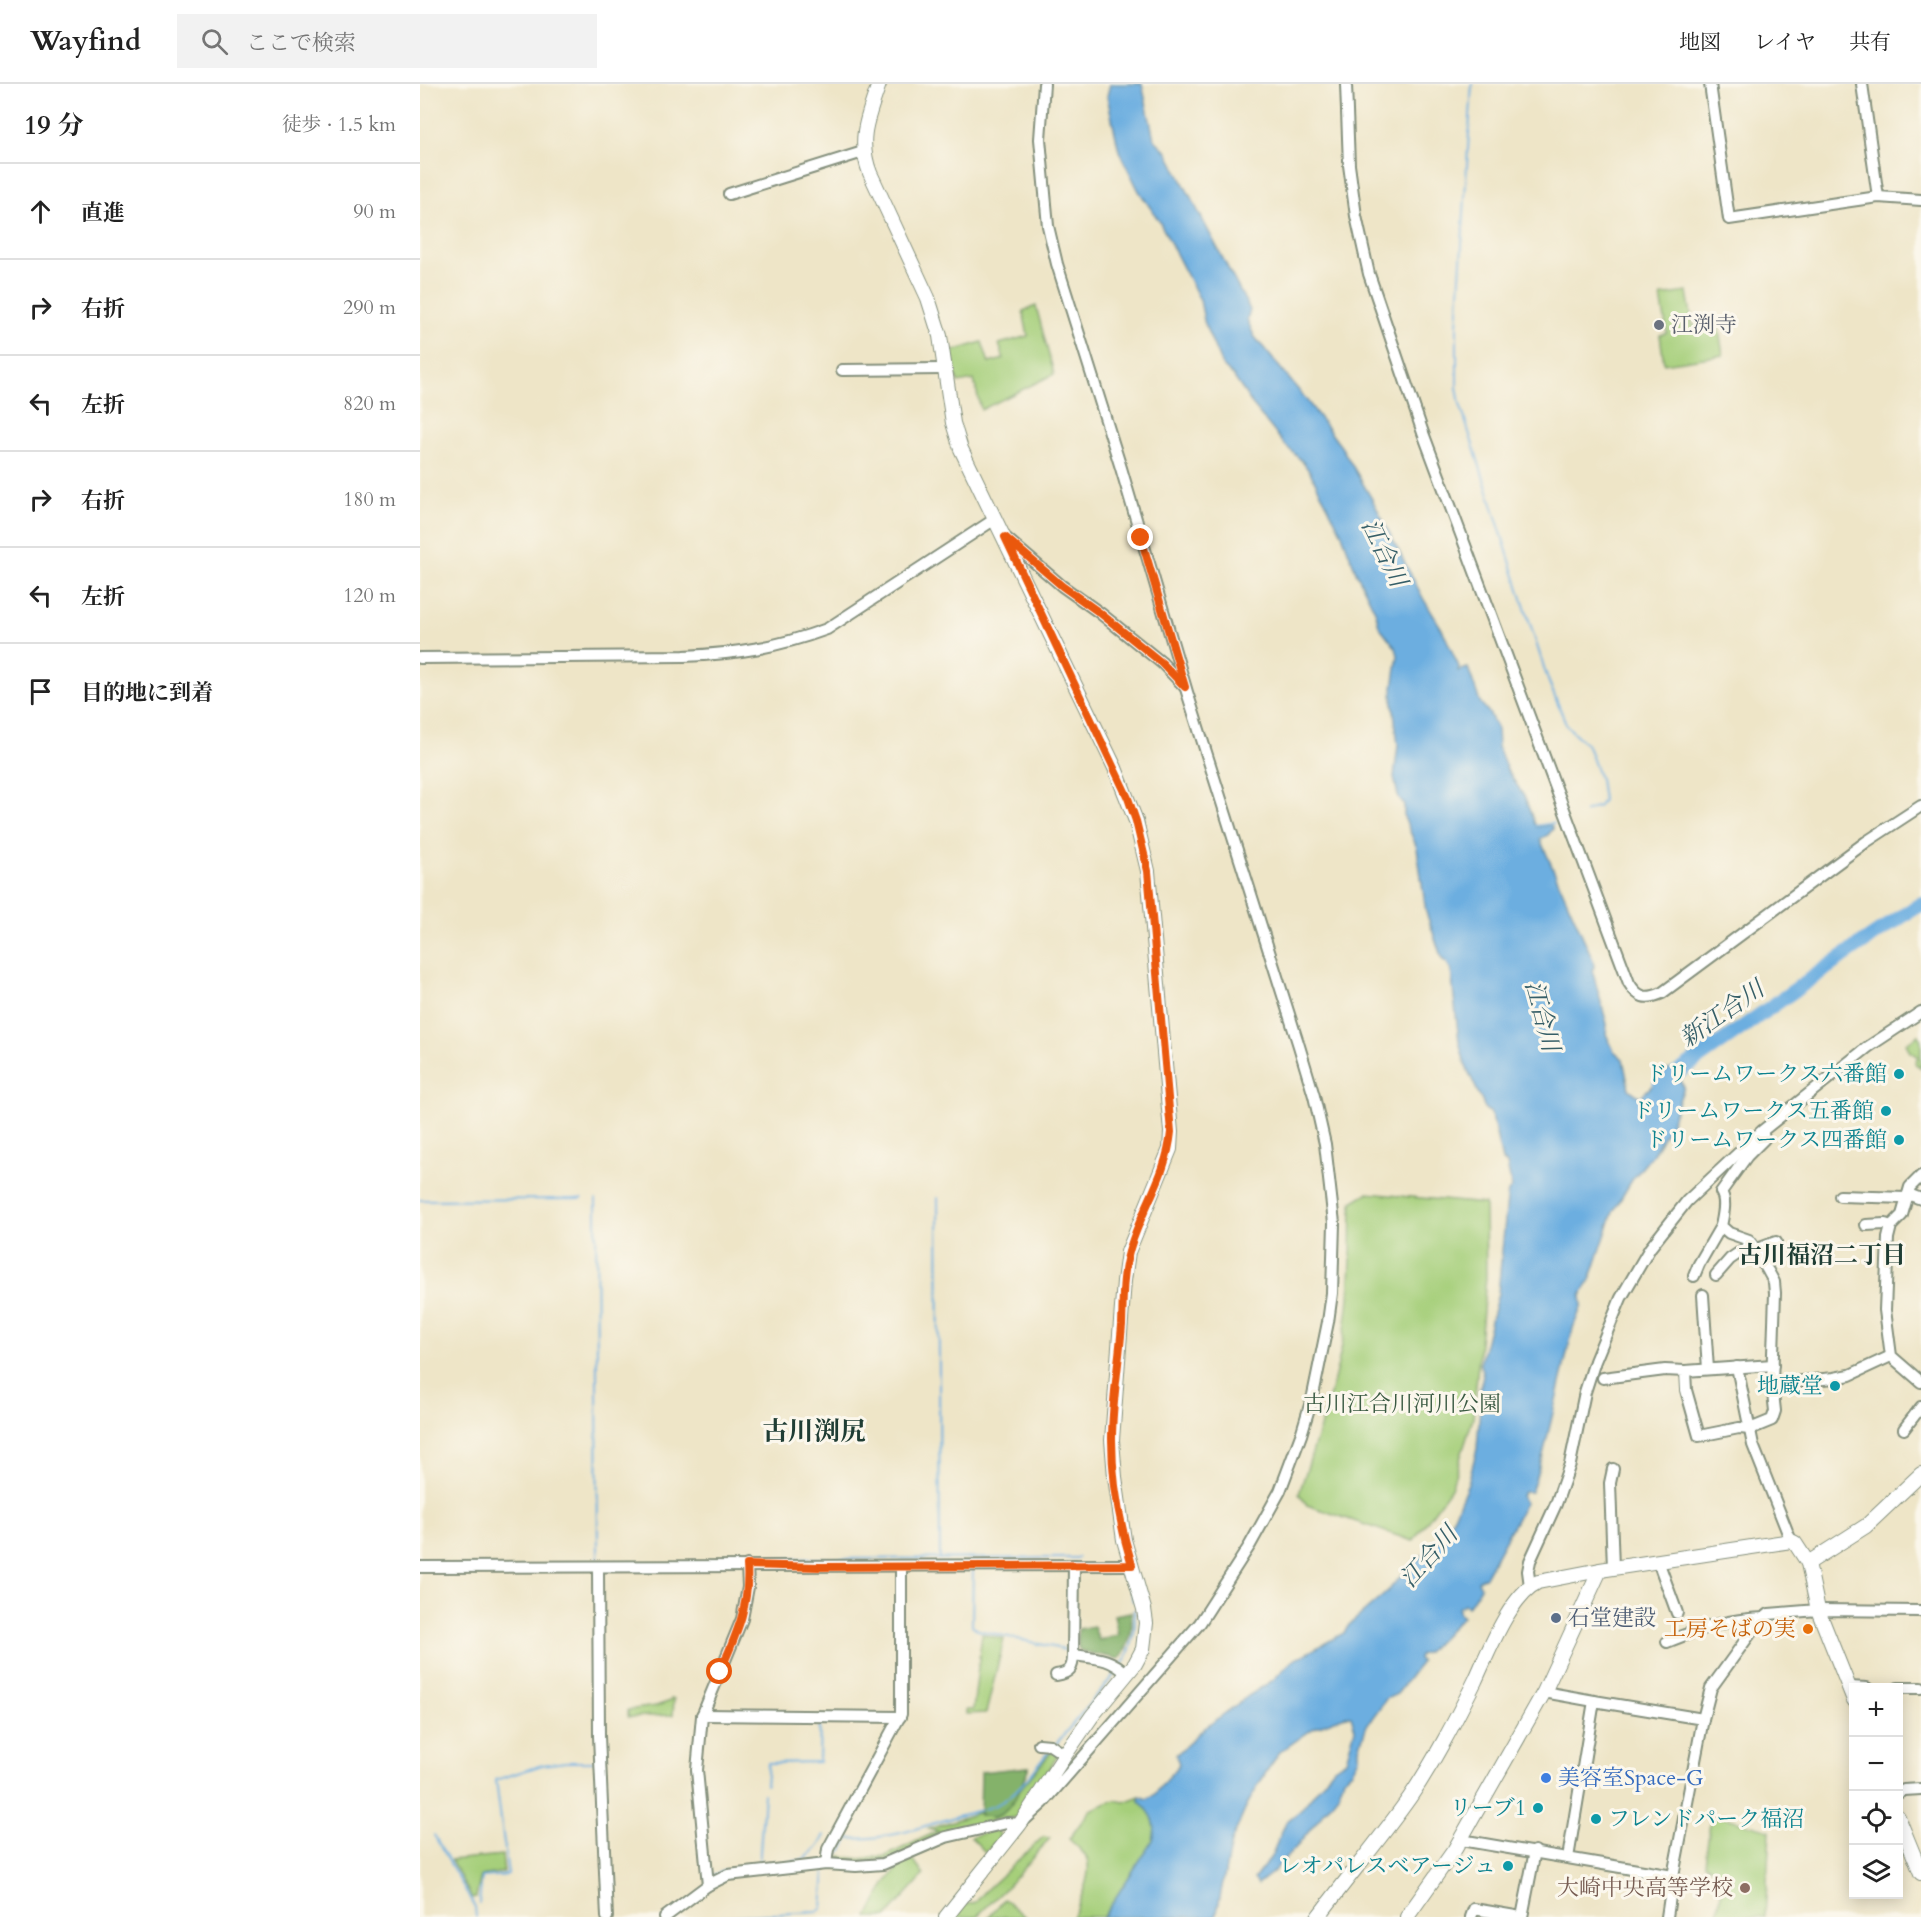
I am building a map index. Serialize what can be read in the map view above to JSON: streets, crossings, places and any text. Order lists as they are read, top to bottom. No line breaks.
{"districts":["古川福沼二丁目","古川渕尻"],"water":["江合川","新江合川"],"parks":["古川江合川河川公園"],"places":["江渕寺","ドリームワークス六番館","ドリームワークス五番館","ドリームワークス四番館","地蔵堂","石堂建設","工房そばの実","美容室Space-G","リーブ1","フレンドパーク福沼","レオパレスベアージュ","大崎中央高等学校"],"page":{"header":"Wayfind","search":"ここで検索","nav":["地図","レイヤ","共有"],"heading":["19 分","徒歩 · 1.5 km"],"list":[["直進","90 m"],["右折","290 m"],["左折","820 m"],["右折","180 m"],["左折","120 m"],"目的地に到着"],"map_buttons":["+","−"]}}
